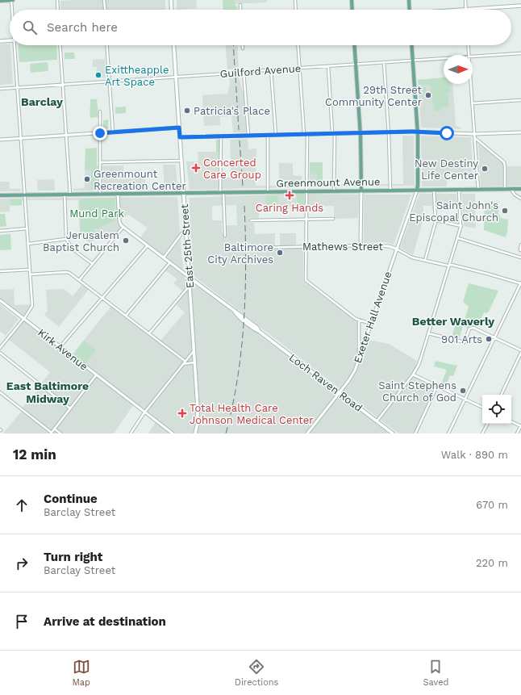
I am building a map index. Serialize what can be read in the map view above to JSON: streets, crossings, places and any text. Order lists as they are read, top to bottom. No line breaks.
{"streets":{"main road":["Greenmount Avenue","East 25th Street","Loch Raven Road"],"street":["Guilford Avenue","Mathews Street","Exeter Hall Avenue","Kirk Avenue"]},"crossings":[["Guilford Avenue","East 25th Street"],["Greenmount Avenue","East 25th Street"],["Greenmount Avenue","Exeter Hall Avenue"],["East 25th Street","Loch Raven Road"],["Mathews Street","Exeter Hall Avenue"],["Exeter Hall Avenue","Loch Raven Road"]],"districts":["Barclay","Better Waverly","East Baltimore Midway"],"parks":["Mund Park"],"places":{"other":["Exittheapple Art Space","29th Street Community Center","Patricia's Place","New Destiny Life Center","Greenmount Recreation Center","Saint John's Episcopal Church","Jerusalem Baptist Church","Baltimore City Archives","901 Arts","Saint Stephens Church of God"],"health":["Concerted Care Group","Caring Hands","Total Health Care Johnson Medical Center"]},"north":"right","page":{"search":"Search here","heading":["12 min","Walk · 890 m"],"list":[["Continue","Barclay Street","670 m"],["Turn right","Barclay Street","220 m"],"Arrive at destination"],"nav":["Map","Directions","Saved"]}}
